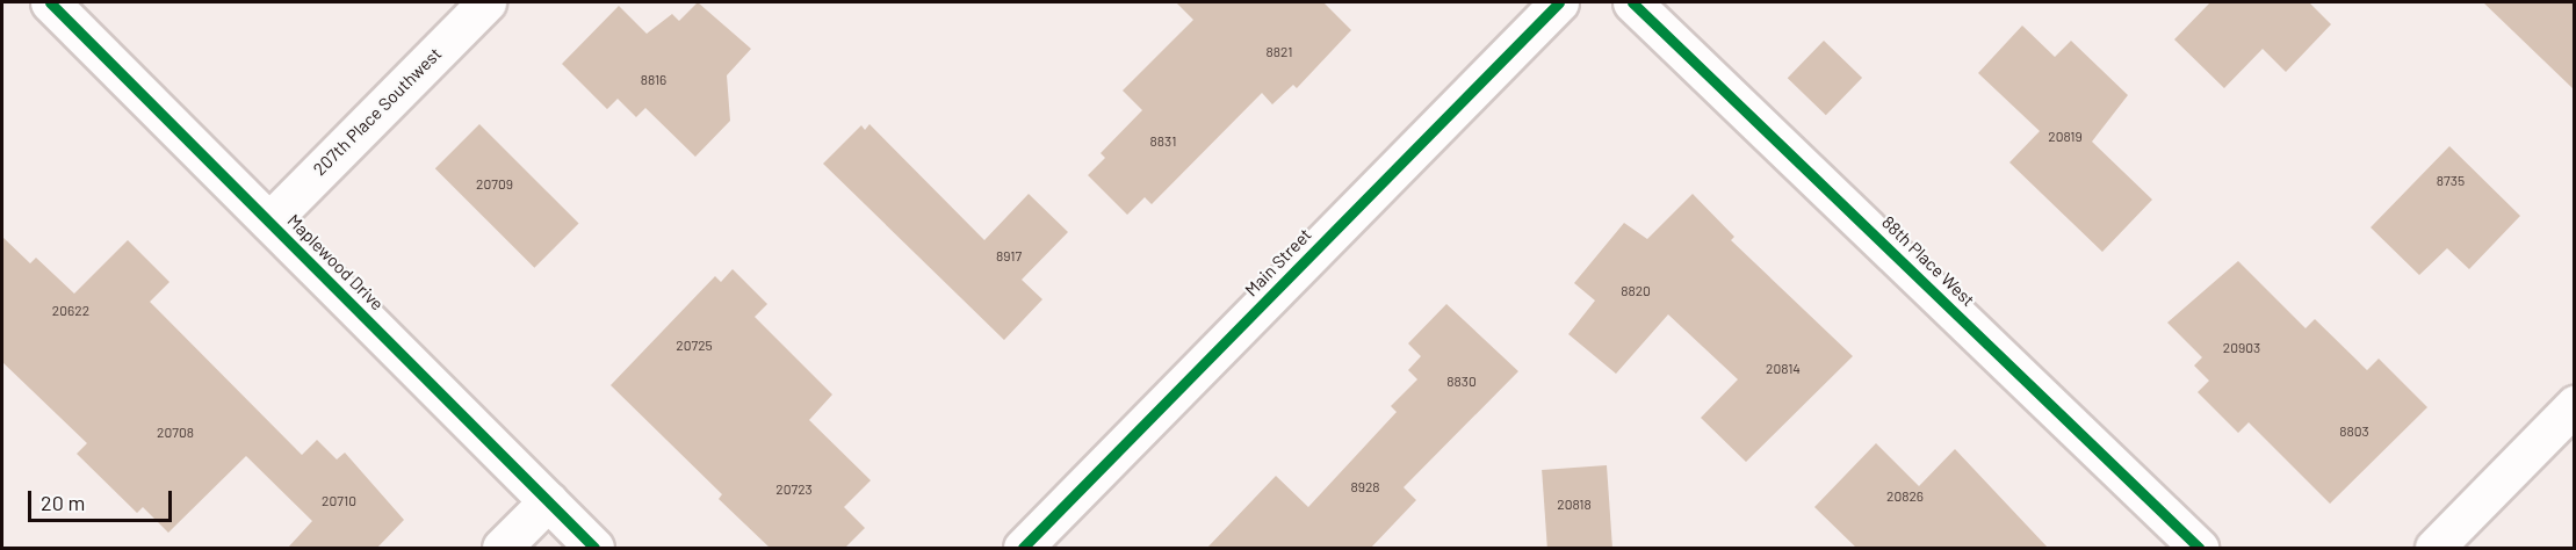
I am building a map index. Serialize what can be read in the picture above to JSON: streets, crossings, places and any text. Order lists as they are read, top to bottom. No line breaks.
{"streets":{"street":["207th Place Southwest","88th Place West","Maplewood Drive","Main Street"]},"crossings":[["207th Place Southwest","Maplewood Drive"]],"house_numbers":["8821","8816","20819","8831","8735","20709","8917","8820","20622","20725","20903","20814","8830","8803","20708","8928","20723","20826","20710","20818"],"scale_bar":"20 m"}
